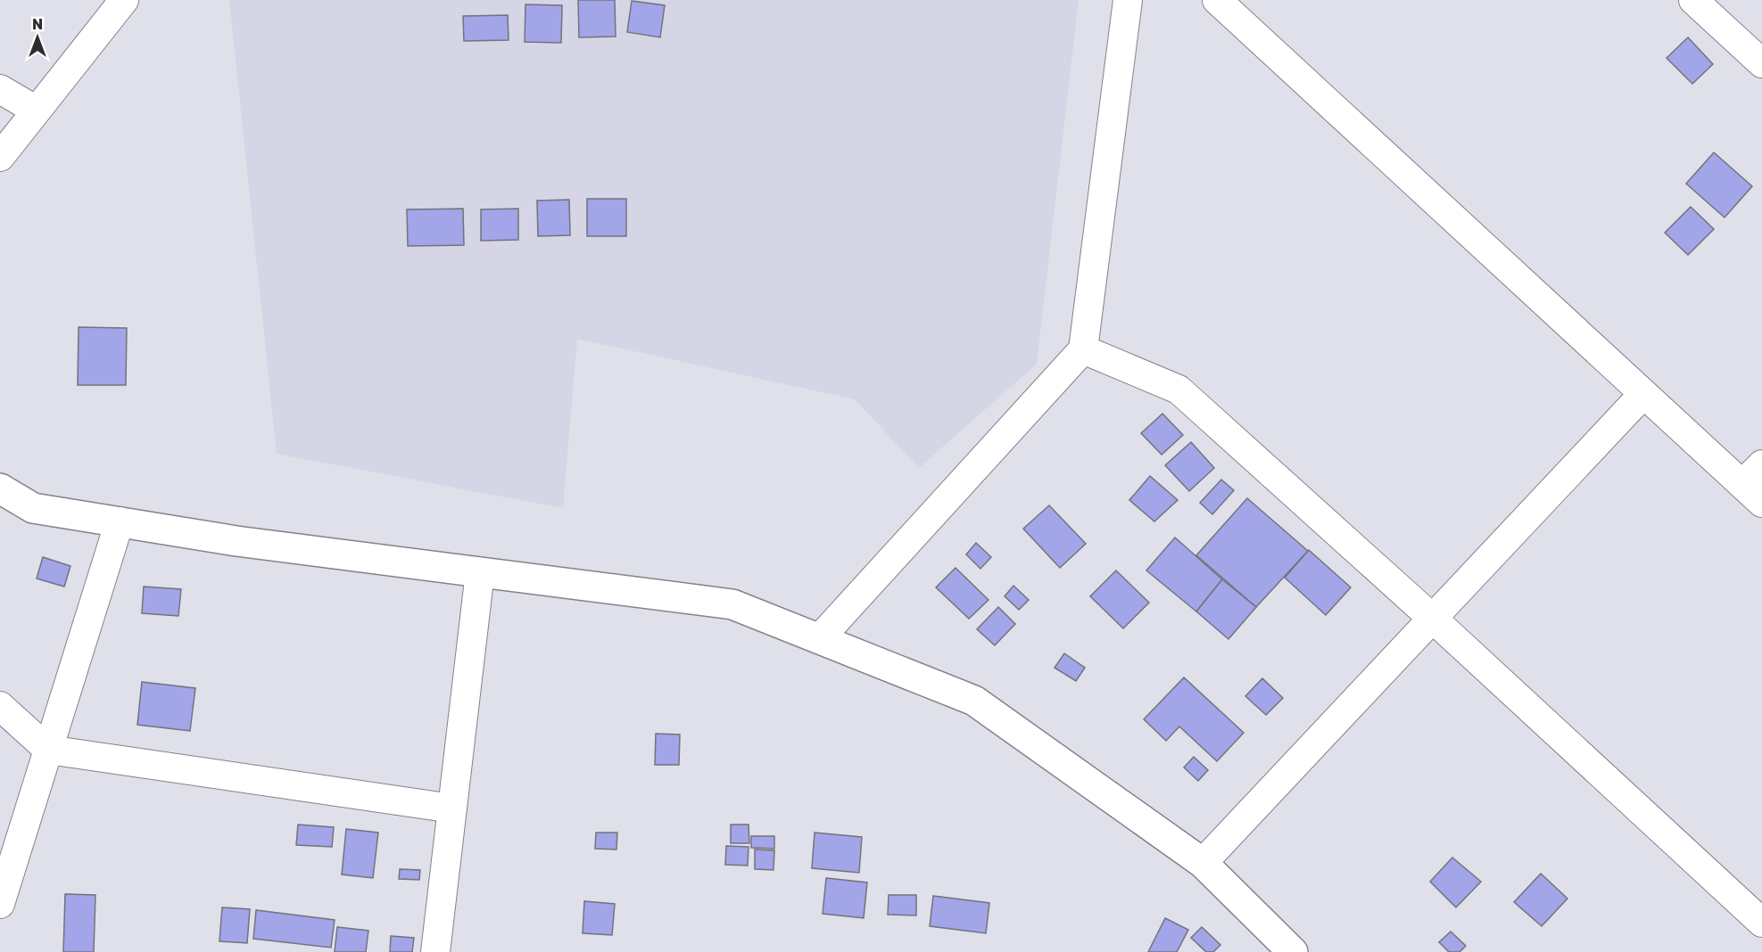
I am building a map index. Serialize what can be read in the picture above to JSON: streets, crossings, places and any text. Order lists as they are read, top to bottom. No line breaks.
{"north":"top"}
